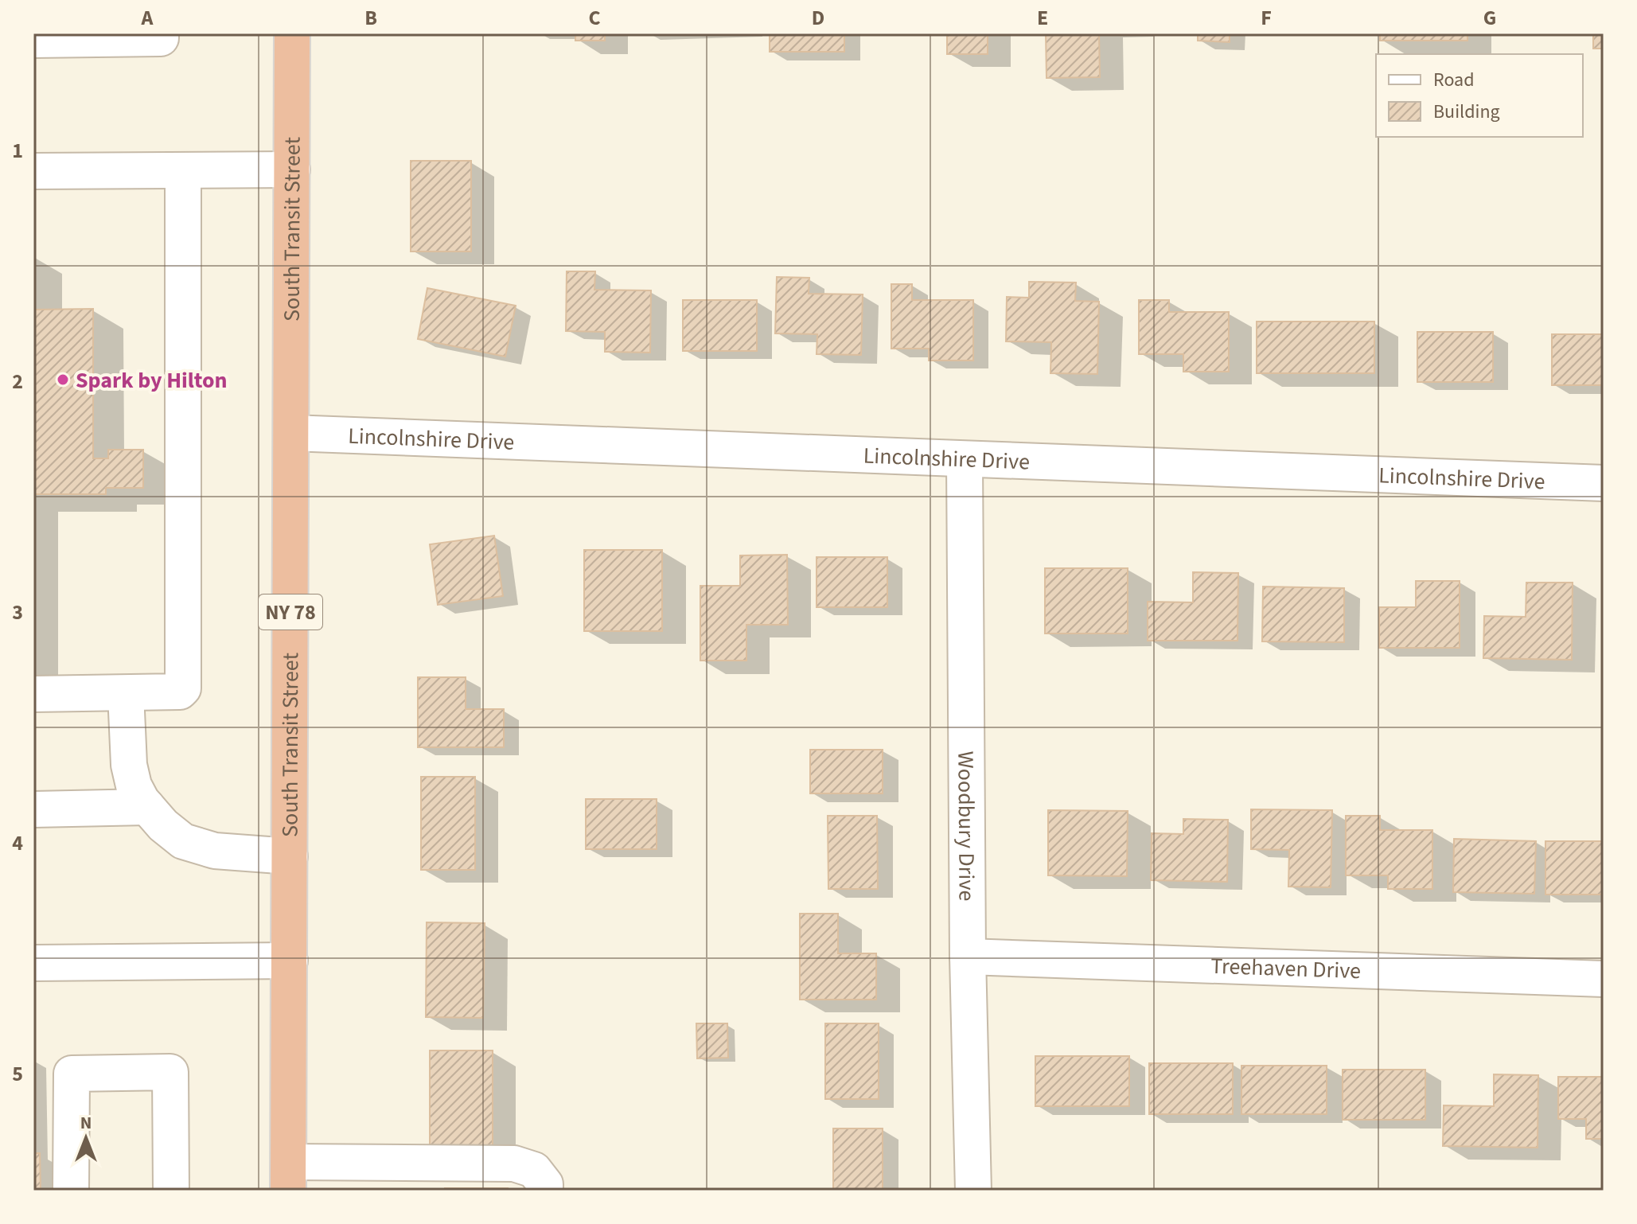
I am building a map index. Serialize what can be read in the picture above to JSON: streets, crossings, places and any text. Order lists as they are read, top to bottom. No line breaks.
{"streets":{"highway":["South Transit Street","NY 78"],"street":["Lincolnshire Drive","Woodbury Drive","Treehaven Drive"]},"crossings":[["South Transit Street","Lincolnshire Drive"],["Lincolnshire Drive","Woodbury Drive"],["Woodbury Drive","Treehaven Drive"]],"places":["Spark by Hilton"],"legend":["Road","Building"],"north":"top","grid":{"columns":["A","B","C","D","E","F","G"],"rows":["1","2","3","4","5"]}}
